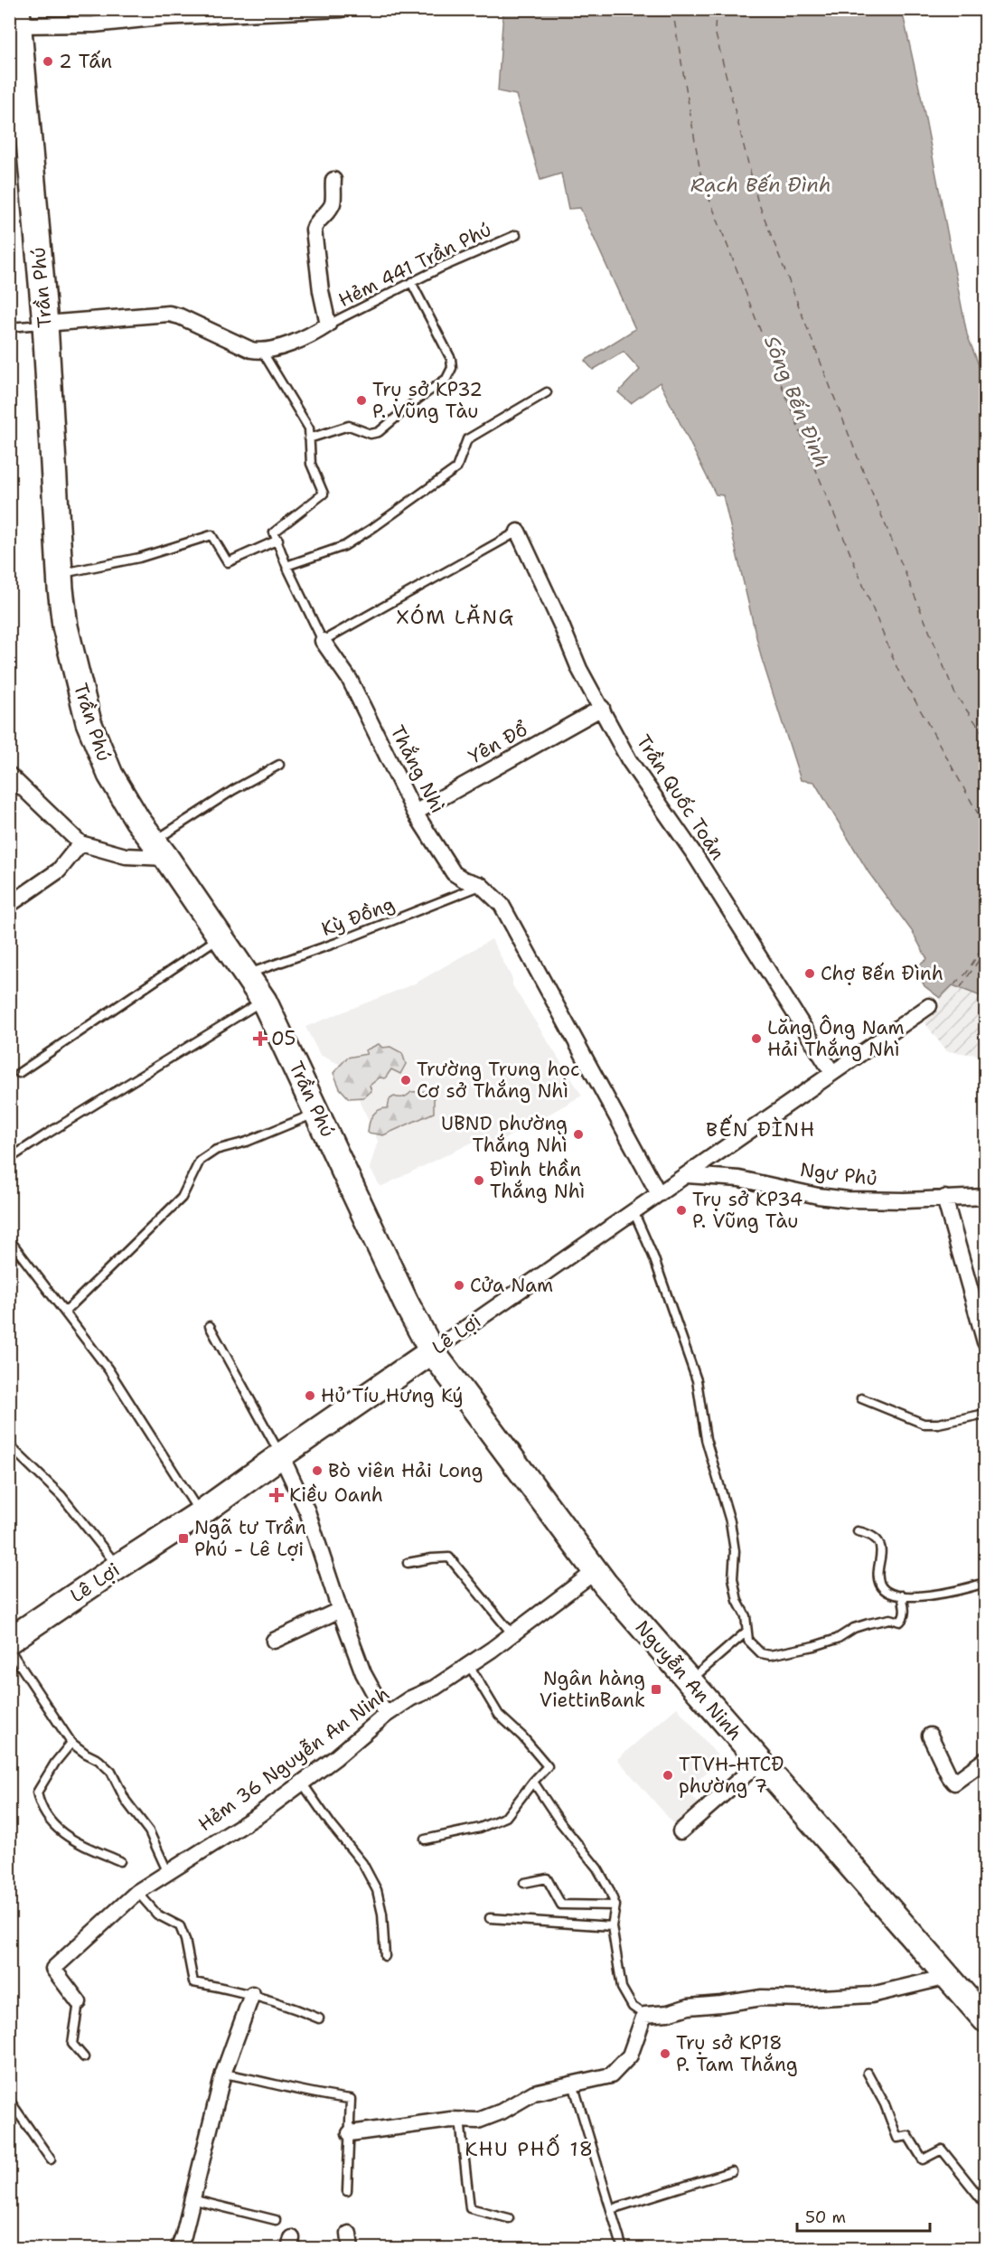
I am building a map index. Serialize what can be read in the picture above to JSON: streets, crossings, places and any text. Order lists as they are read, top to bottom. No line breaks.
{"streets":{"main road":["Trần Phú","Lê Lợi","Nguyễn An Ninh"],"street":["Yên Đổ","Thắng Nhì","Trần Quốc Toản","Ngư Phủ","Hẻm 36 Nguyễn An Ninh"],"lane":["Hẻm 441 Trần Phú","Kỳ Đồng"]},"crossings":[["Trần Phú","Kỳ Đồng"],["Trần Phú","Lê Lợi"],["Trần Phú","Nguyễn An Ninh"],["Yên Đổ","Thắng Nhì"],["Yên Đổ","Trần Quốc Toản"],["Thắng Nhì","Kỳ Đồng"],["Thắng Nhì","Lê Lợi"],["Trần Quốc Toản","Lê Lợi"],["Ngư Phủ","Lê Lợi"],["Lê Lợi","Nguyễn An Ninh"],["Nguyễn An Ninh","Hẻm 36 Nguyễn An Ninh"]],"districts":["XÓM LĂNG","BẾN ĐÌNH","KHU PHỐ 18"],"water":["Rạch Bến Đình","Sông Bến Đình"],"places":{"other":["2 Tấn","Trụ sở KP32 P. Vũng Tàu","Chợ Bến Đình","Lăng Ông Nam Hải Thắng Nhì","Trường Trung học Cơ sở Thắng Nhì","UBND phường Thắng Nhì","Đình thần Thắng Nhì","Trụ sở KP34 P. Vũng Tàu","Cửa Nam","Hủ Tíu Hưng Ký","Bò viên Hải Long","TTVH-HTCĐ phường 7","Trụ sở KP18 P. Tam Thắng"],"health":["05","Kiều Oanh"],"transit":["Ngã tư Trần Phú - Lê Lợi","Ngân hàng ViettinBank"]},"scale_bar":"50 m"}
